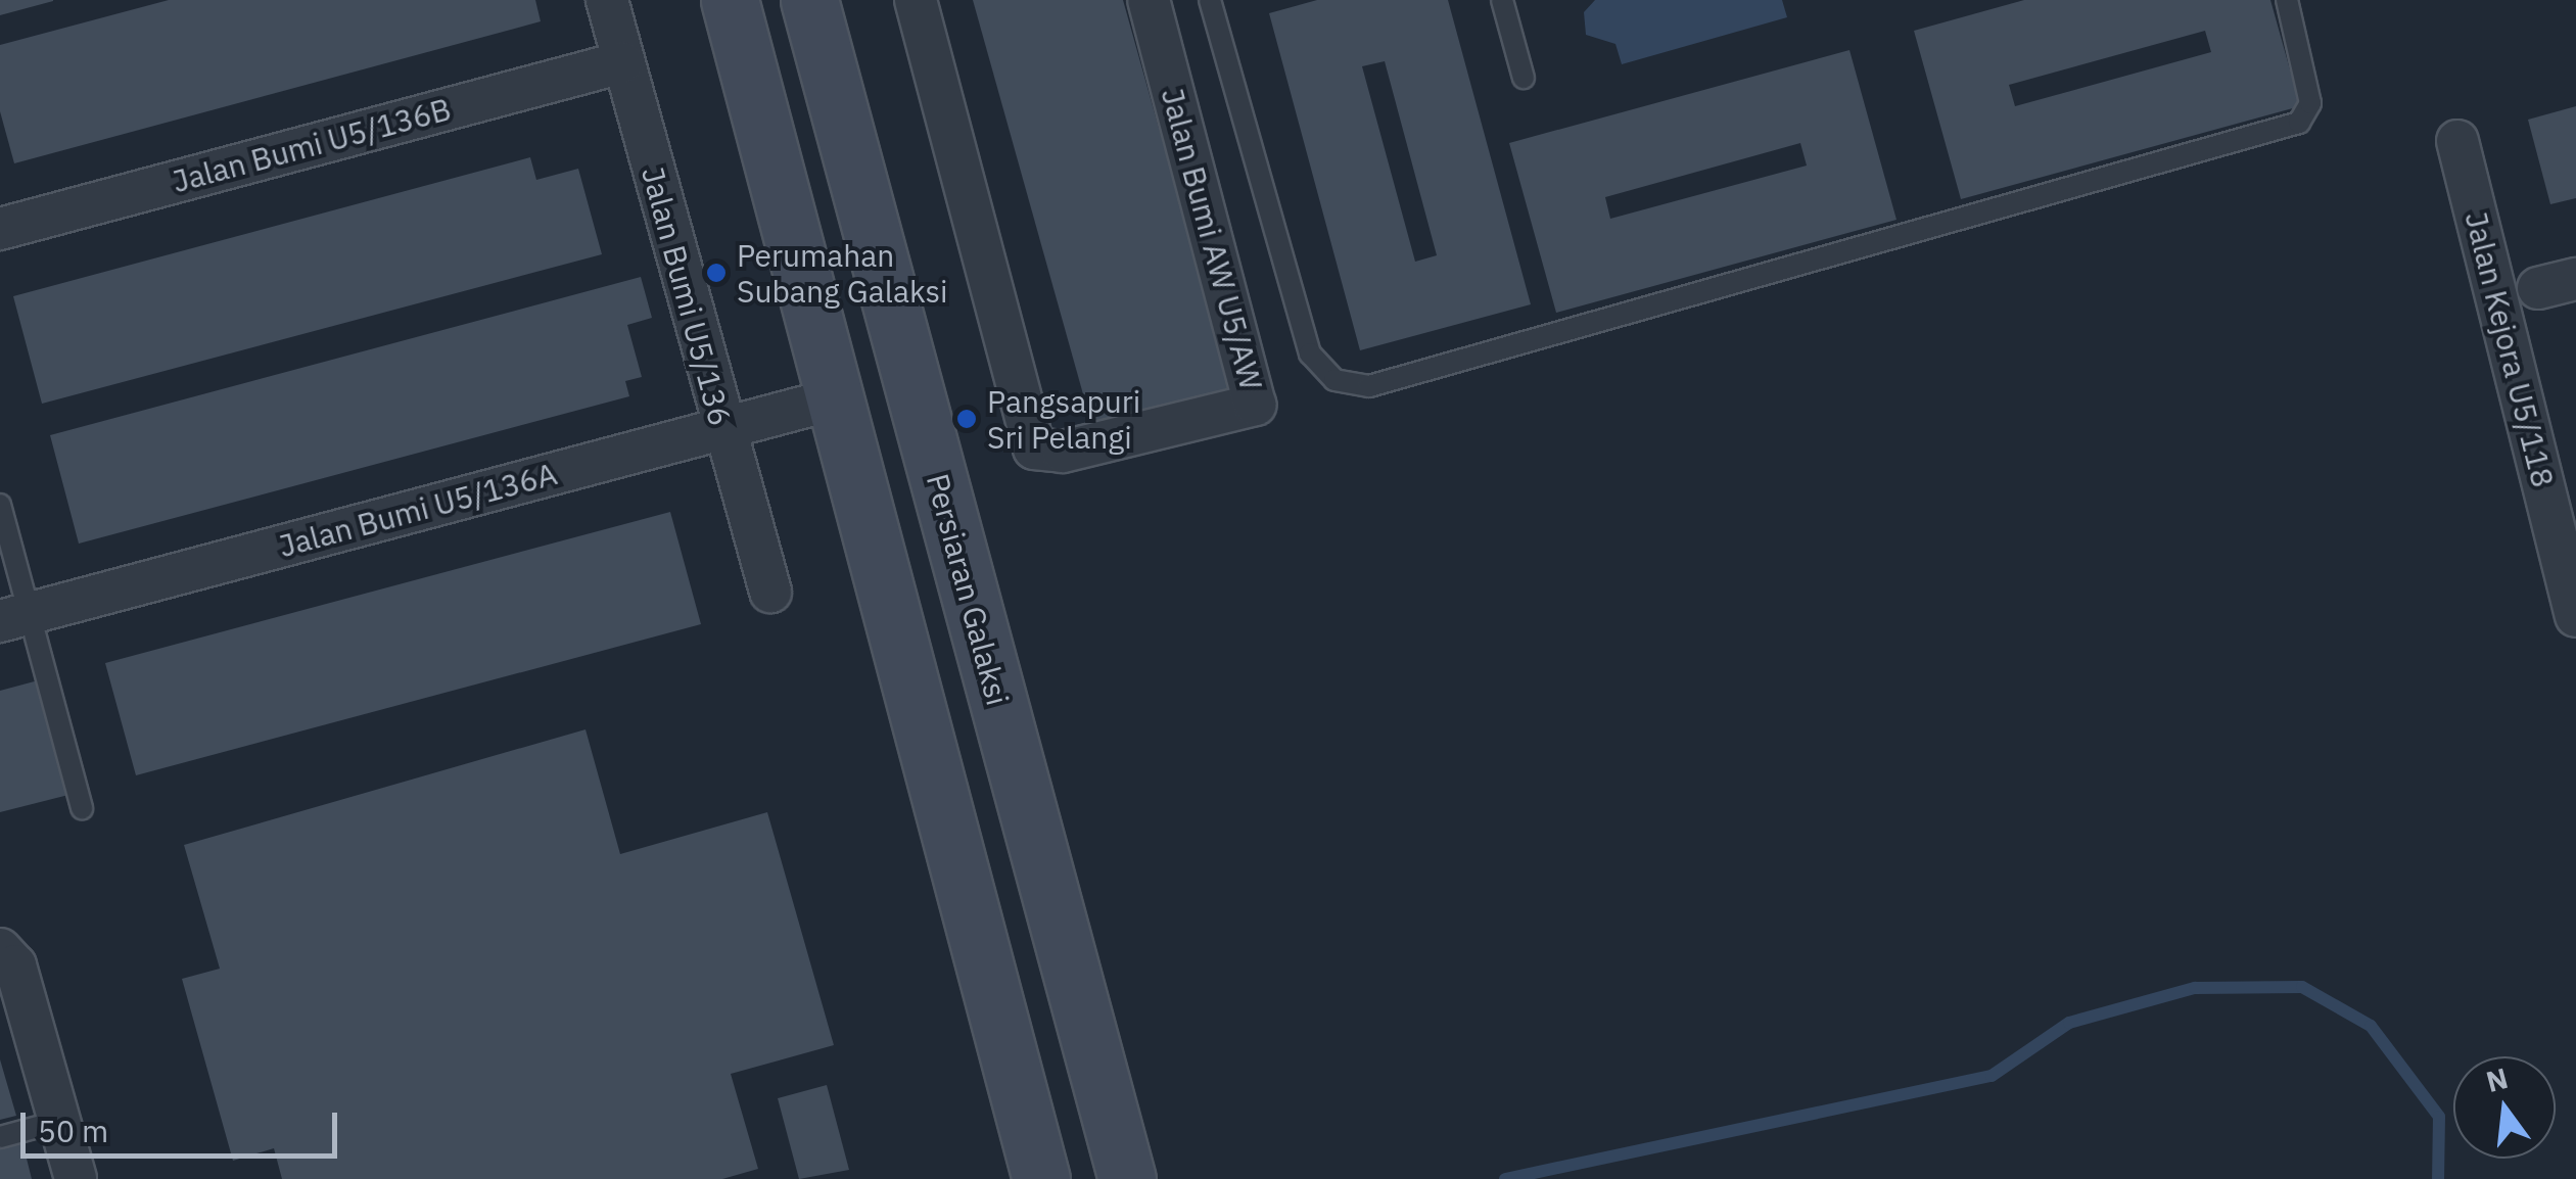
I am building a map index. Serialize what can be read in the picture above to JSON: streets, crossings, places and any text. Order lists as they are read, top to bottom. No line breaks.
{"streets":{"main road":["Persiaran Galaksi"],"street":["Jalan Bumi U5/136B","Jalan Bumi AW U5/AW","Jalan Bumi U5/136","Jalan Kejora U5/118","Jalan Bumi U5/136A"]},"crossings":[["Jalan Bumi U5/136B","Jalan Bumi U5/136"],["Jalan Bumi U5/136","Jalan Bumi U5/136A"]],"places":["Perumahan Subang Galaksi","Pangsapuri Sri Pelangi"],"scale_bar":"50 m","north":"top"}
